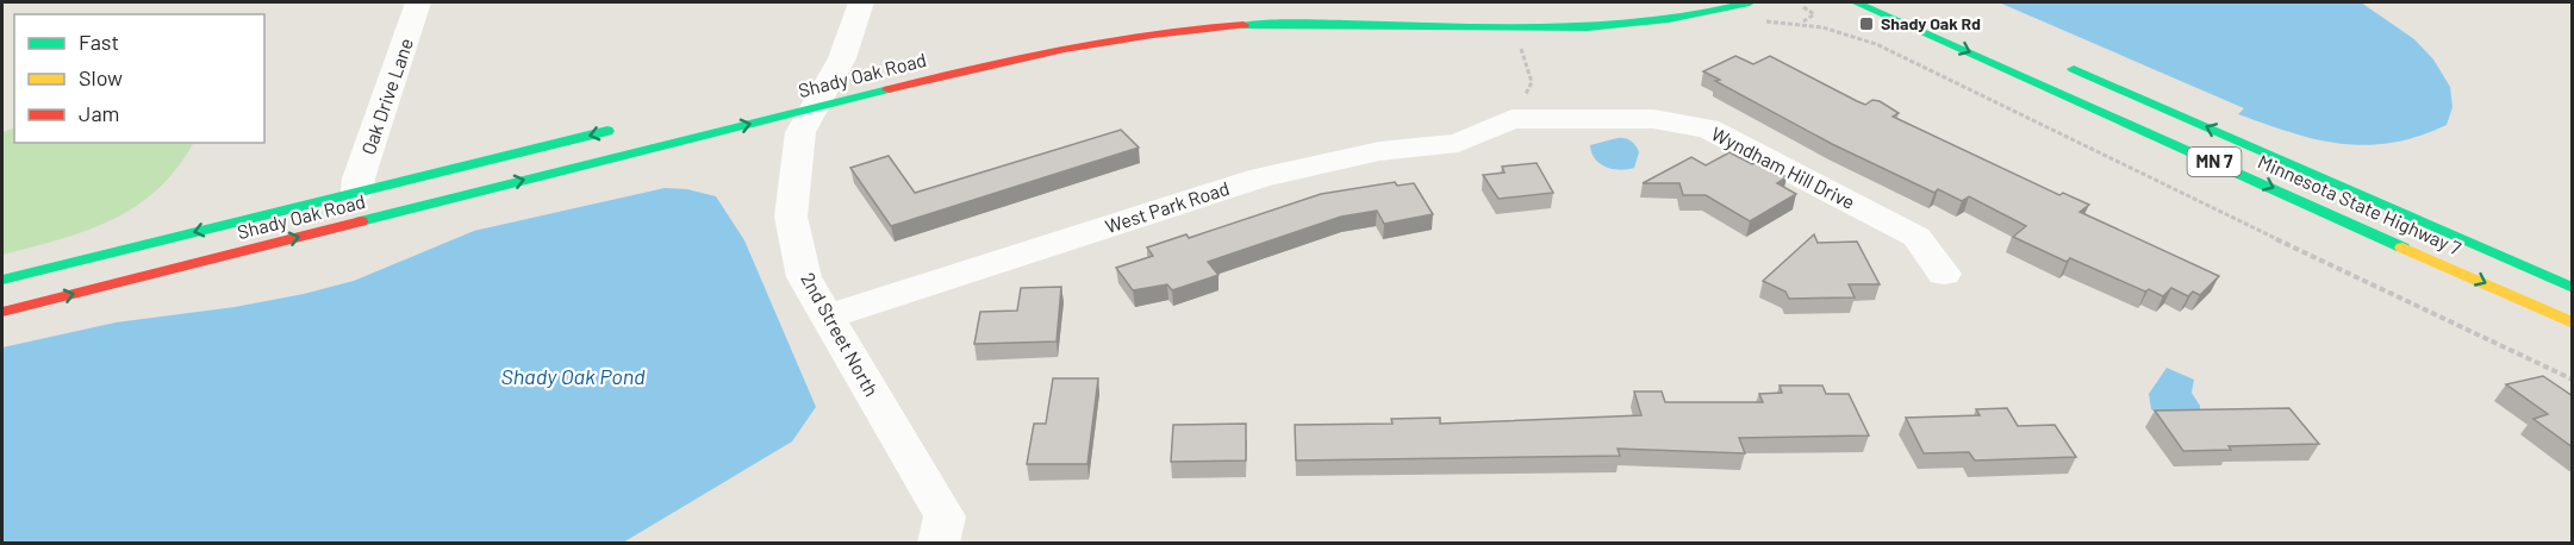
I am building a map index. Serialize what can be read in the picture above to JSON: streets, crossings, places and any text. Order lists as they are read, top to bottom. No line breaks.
{"streets":{"main road":["Shady Oak Road","MN 7","Minnesota State Highway 7"],"street":["Oak Drive Lane","Wyndham Hill Drive","West Park Road","2nd Street North"]},"crossings":[["Shady Oak Road","Oak Drive Lane"],["Shady Oak Road","2nd Street North"],["Wyndham Hill Drive","West Park Road"],["West Park Road","2nd Street North"]],"water":["Shady Oak Pond"],"places":{"transit":["Shady Oak Rd"]},"legend":["Fast","Slow","Jam"]}
